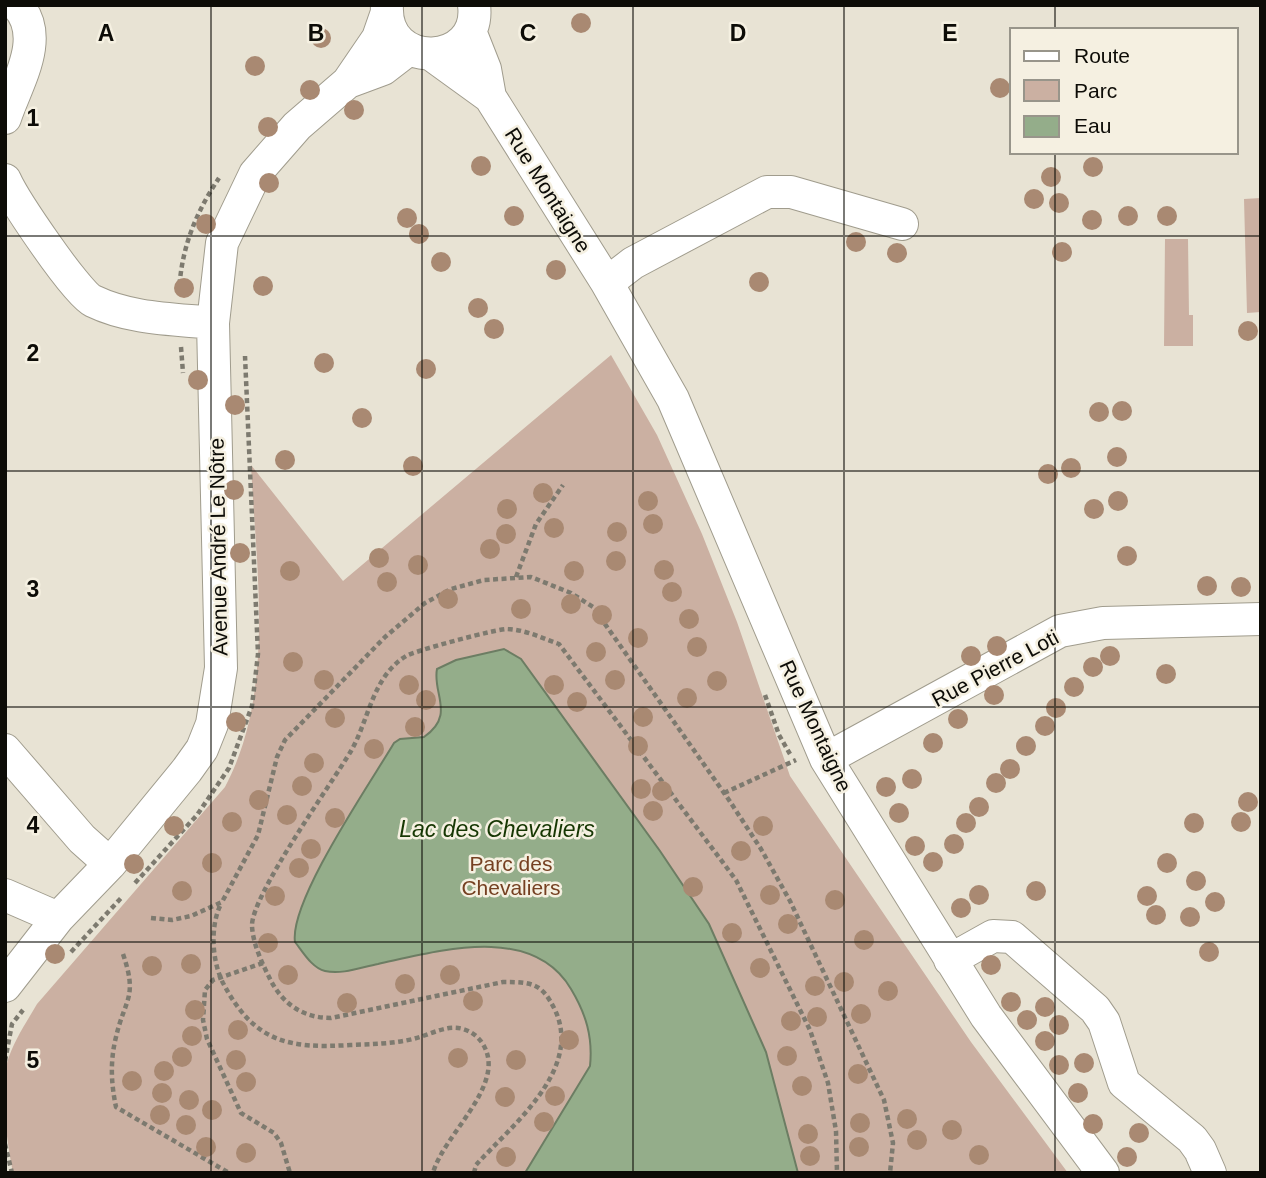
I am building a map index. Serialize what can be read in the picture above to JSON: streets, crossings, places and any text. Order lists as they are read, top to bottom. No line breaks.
{"streets":{"street":["Rue Montaigne","Avenue André Le Nôtre","Rue Pierre Loti"]},"crossings":[["Rue Montaigne","Avenue André Le Nôtre"],["Rue Montaigne","Rue Pierre Loti"]],"water":["Lac des Chevaliers"],"parks":["Parc des Chevaliers"],"legend":["Route","Parc","Eau"],"grid":{"columns":["A","B","C","D","E"],"rows":["1","2","3","4","5"]}}
